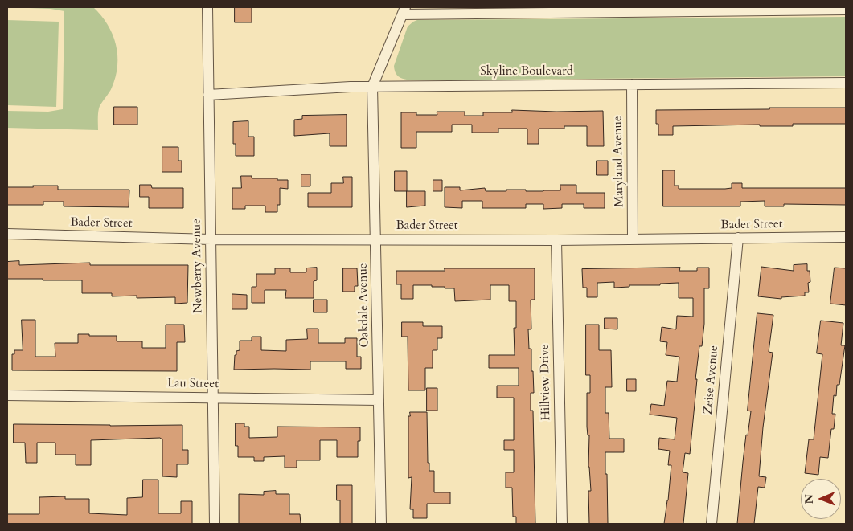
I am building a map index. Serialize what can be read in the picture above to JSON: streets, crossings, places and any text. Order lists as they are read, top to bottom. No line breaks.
{"streets":{"street":["Skyline Boulevard","Maryland Avenue","Bader Street","Newberry Avenue","Oakdale Avenue","Zeise Avenue","Hillview Drive","Lau Street"]},"crossings":[["Skyline Boulevard","Maryland Avenue"],["Skyline Boulevard","Newberry Avenue"],["Skyline Boulevard","Oakdale Avenue"],["Maryland Avenue","Bader Street"],["Bader Street","Newberry Avenue"],["Bader Street","Oakdale Avenue"],["Bader Street","Zeise Avenue"],["Bader Street","Hillview Drive"],["Newberry Avenue","Lau Street"],["Oakdale Avenue","Lau Street"]],"north":"left"}
